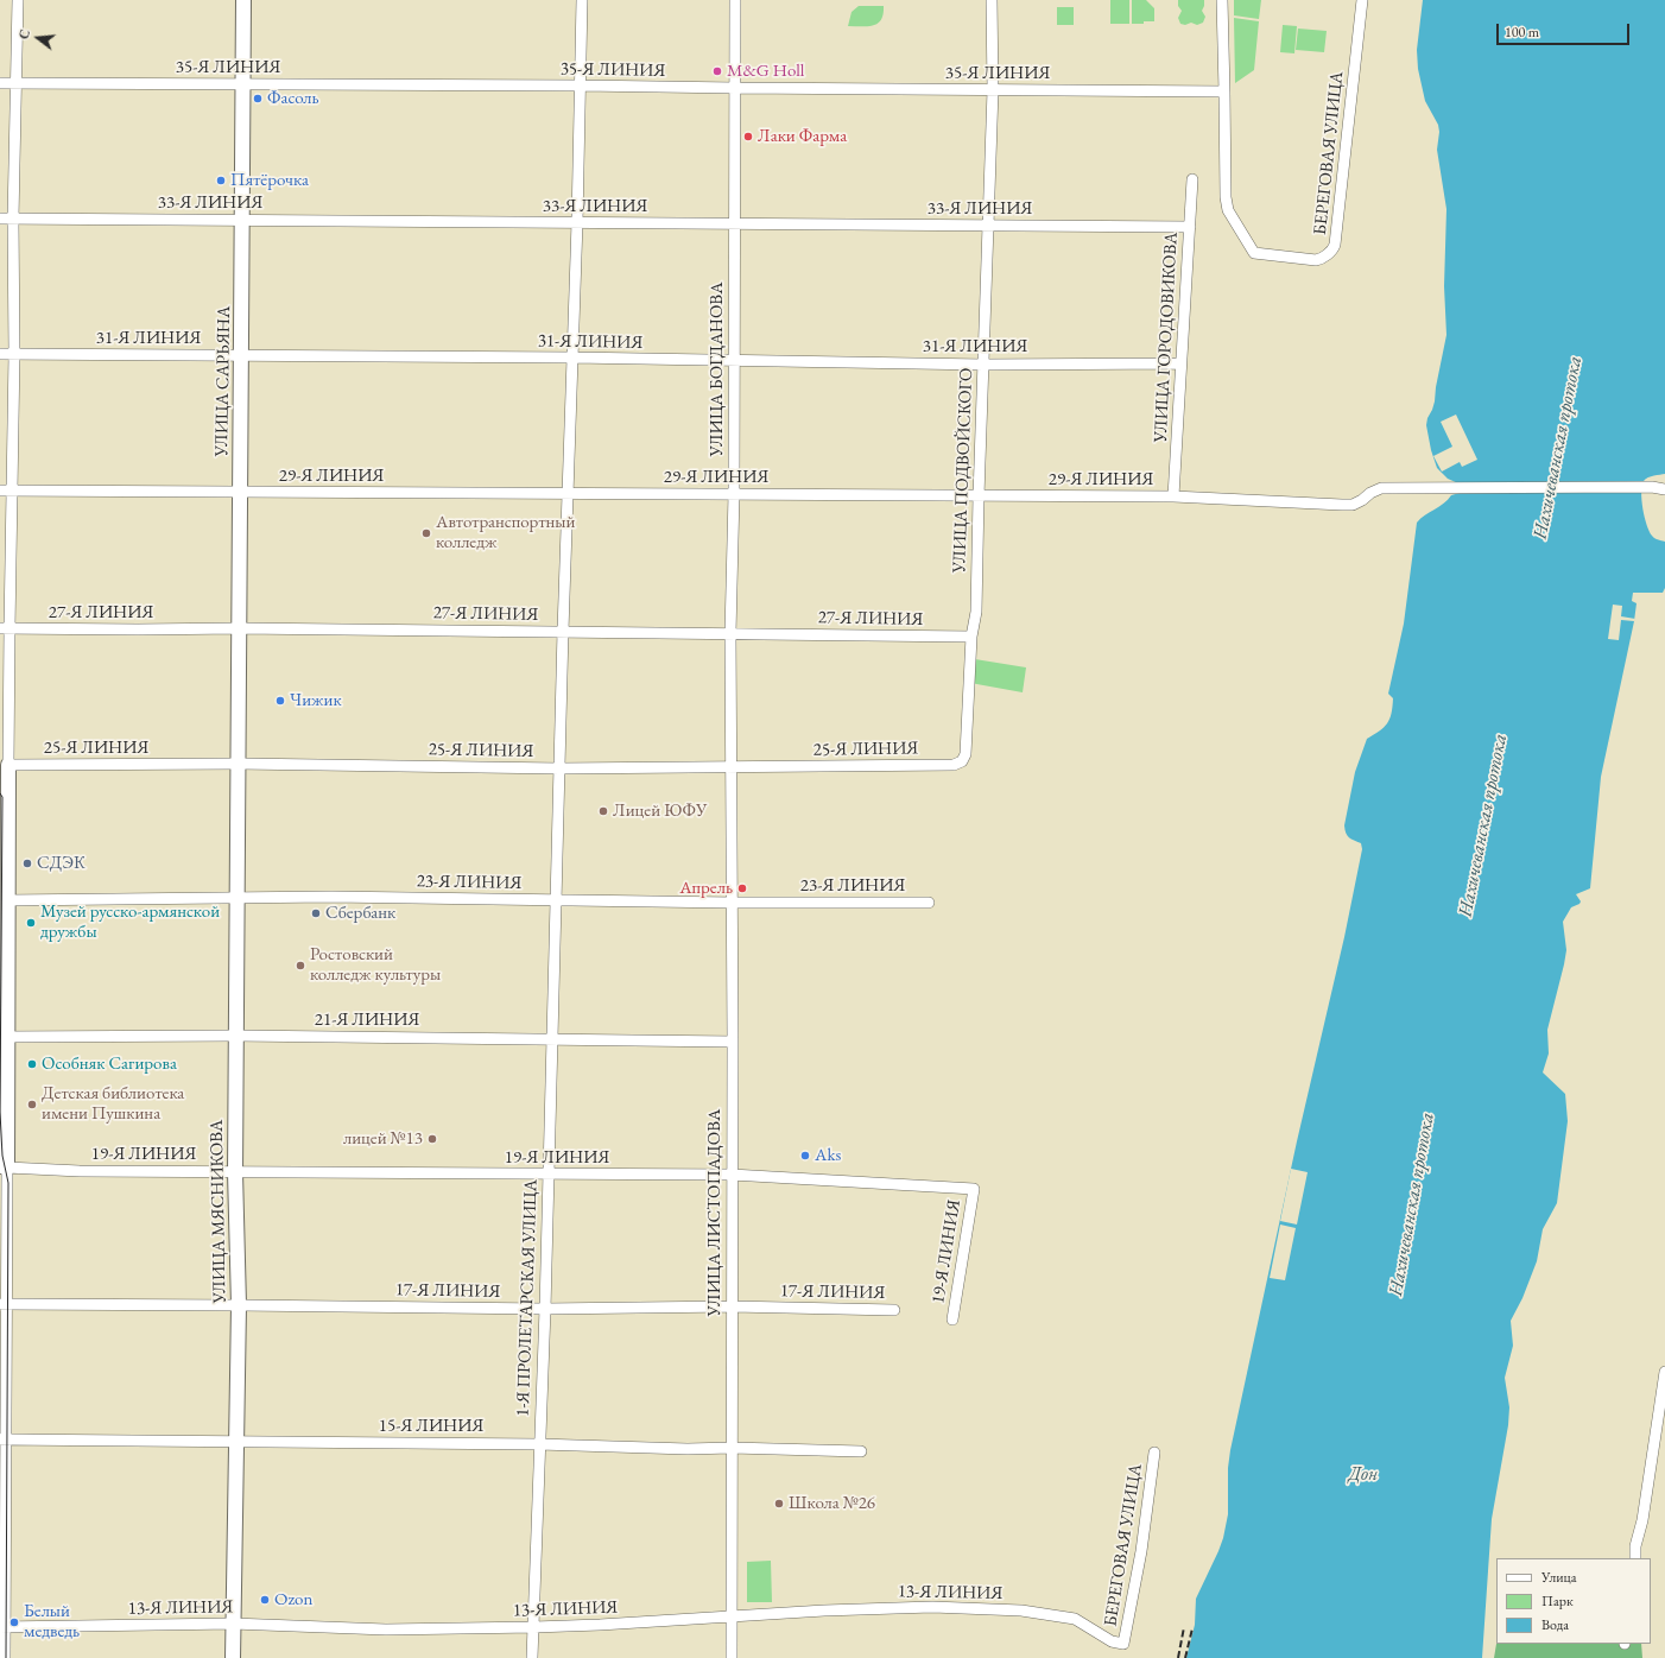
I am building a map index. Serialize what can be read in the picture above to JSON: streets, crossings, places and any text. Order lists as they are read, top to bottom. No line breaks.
{"streets":{"main road":["УЛИЦА САРЬЯНА","УЛИЦА МЯСНИКОВА"],"street":["35-Я ЛИНИЯ","БЕРЕГОВАЯ УЛИЦА","33-Я ЛИНИЯ","УЛИЦА ГОРОДОВИКОВА","31-Я ЛИНИЯ","УЛИЦА БОГДАНОВА","УЛИЦА ПОДВОЙСКОГО","29-Я ЛИНИЯ","27-Я ЛИНИЯ","25-Я ЛИНИЯ","23-Я ЛИНИЯ","21-Я ЛИНИЯ","19-Я ЛИНИЯ","УЛИЦА ЛИСТОПАДОВА","17-Я ЛИНИЯ","1-Я ПРОЛЕТАРСКАЯ УЛИЦА","15-Я ЛИНИЯ","13-Я ЛИНИЯ"]},"crossings":[["35-Я ЛИНИЯ","БЕРЕГОВАЯ УЛИЦА"],["35-Я ЛИНИЯ","УЛИЦА БОГДАНОВА"],["35-Я ЛИНИЯ","УЛИЦА САРЬЯНА"],["35-Я ЛИНИЯ","УЛИЦА ПОДВОЙСКОГО"],["35-Я ЛИНИЯ","1-Я ПРОЛЕТАРСКАЯ УЛИЦА"],["БЕРЕГОВАЯ УЛИЦА","13-Я ЛИНИЯ"],["33-Я ЛИНИЯ","УЛИЦА ГОРОДОВИКОВА"],["33-Я ЛИНИЯ","УЛИЦА БОГДАНОВА"],["33-Я ЛИНИЯ","УЛИЦА САРЬЯНА"],["33-Я ЛИНИЯ","УЛИЦА ПОДВОЙСКОГО"],["33-Я ЛИНИЯ","1-Я ПРОЛЕТАРСКАЯ УЛИЦА"],["УЛИЦА ГОРОДОВИКОВА","31-Я ЛИНИЯ"],["УЛИЦА ГОРОДОВИКОВА","29-Я ЛИНИЯ"],["31-Я ЛИНИЯ","УЛИЦА БОГДАНОВА"],["31-Я ЛИНИЯ","УЛИЦА САРЬЯНА"],["31-Я ЛИНИЯ","УЛИЦА ПОДВОЙСКОГО"],["31-Я ЛИНИЯ","1-Я ПРОЛЕТАРСКАЯ УЛИЦА"],["УЛИЦА БОГДАНОВА","29-Я ЛИНИЯ"],["УЛИЦА БОГДАНОВА","27-Я ЛИНИЯ"],["УЛИЦА БОГДАНОВА","25-Я ЛИНИЯ"],["УЛИЦА БОГДАНОВА","УЛИЦА ЛИСТОПАДОВА"],["УЛИЦА САРЬЯНА","29-Я ЛИНИЯ"],["УЛИЦА САРЬЯНА","27-Я ЛИНИЯ"],["УЛИЦА САРЬЯНА","25-Я ЛИНИЯ"],["УЛИЦА САРЬЯНА","УЛИЦА МЯСНИКОВА"],["УЛИЦА ПОДВОЙСКОГО","29-Я ЛИНИЯ"],["УЛИЦА ПОДВОЙСКОГО","27-Я ЛИНИЯ"],["УЛИЦА ПОДВОЙСКОГО","25-Я ЛИНИЯ"],["29-Я ЛИНИЯ","1-Я ПРОЛЕТАРСКАЯ УЛИЦА"],["27-Я ЛИНИЯ","1-Я ПРОЛЕТАРСКАЯ УЛИЦА"],["25-Я ЛИНИЯ","УЛИЦА МЯСНИКОВА"],["25-Я ЛИНИЯ","УЛИЦА ЛИСТОПАДОВА"],["25-Я ЛИНИЯ","1-Я ПРОЛЕТАРСКАЯ УЛИЦА"],["23-Я ЛИНИЯ","УЛИЦА МЯСНИКОВА"],["23-Я ЛИНИЯ","УЛИЦА ЛИСТОПАДОВА"],["23-Я ЛИНИЯ","1-Я ПРОЛЕТАРСКАЯ УЛИЦА"],["21-Я ЛИНИЯ","УЛИЦА МЯСНИКОВА"],["21-Я ЛИНИЯ","УЛИЦА ЛИСТОПАДОВА"],["21-Я ЛИНИЯ","1-Я ПРОЛЕТАРСКАЯ УЛИЦА"],["19-Я ЛИНИЯ","УЛИЦА МЯСНИКОВА"],["19-Я ЛИНИЯ","УЛИЦА ЛИСТОПАДОВА"],["19-Я ЛИНИЯ","1-Я ПРОЛЕТАРСКАЯ УЛИЦА"],["УЛИЦА МЯСНИКОВА","17-Я ЛИНИЯ"],["УЛИЦА МЯСНИКОВА","15-Я ЛИНИЯ"],["УЛИЦА МЯСНИКОВА","13-Я ЛИНИЯ"],["УЛИЦА ЛИСТОПАДОВА","17-Я ЛИНИЯ"],["УЛИЦА ЛИСТОПАДОВА","15-Я ЛИНИЯ"],["УЛИЦА ЛИСТОПАДОВА","13-Я ЛИНИЯ"],["17-Я ЛИНИЯ","1-Я ПРОЛЕТАРСКАЯ УЛИЦА"],["1-Я ПРОЛЕТАРСКАЯ УЛИЦА","15-Я ЛИНИЯ"],["1-Я ПРОЛЕТАРСКАЯ УЛИЦА","13-Я ЛИНИЯ"]],"water":["Нахичеванская протока","Дон"],"places":["M&G Holl","Фасоль","Лаки Фарма","Пятёрочка","Автотранспортный колледж","Чижик","Лицей ЮФУ","СДЭК","Апрель","Сбербанк","Музей русско-армянской дружбы","Ростовский колледж культуры","Особняк Сагирова","Детская библиотека имени Пушкина","лицей №13","Aks","Школа №26","Ozon","Белый медведь"],"legend":["Улица","Парк","Вода"],"scale_bar":"100 m","north":"left"}
